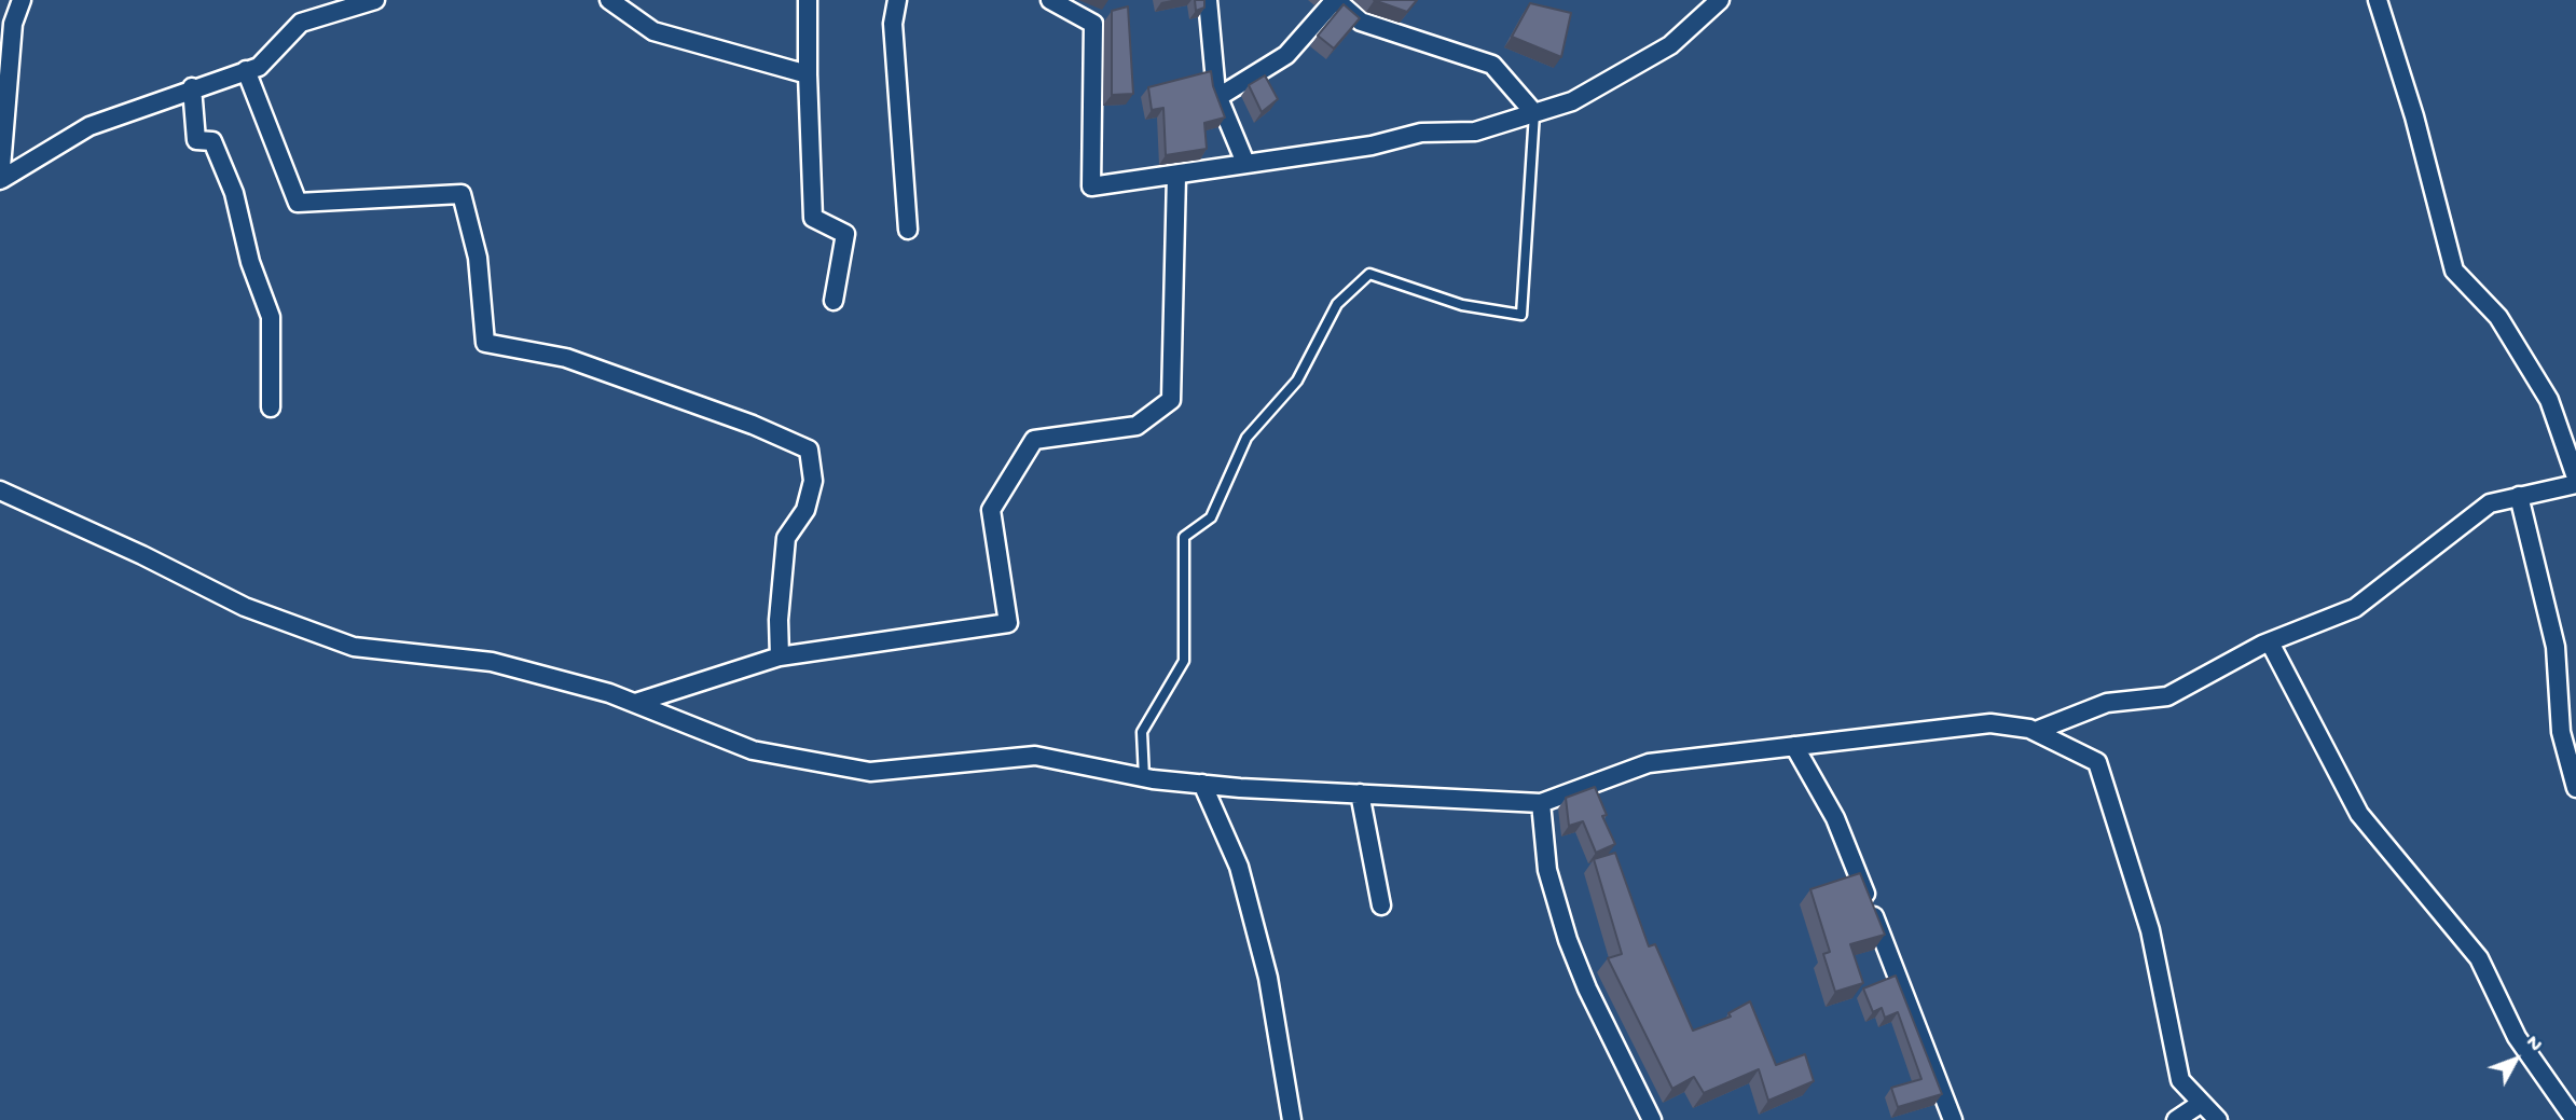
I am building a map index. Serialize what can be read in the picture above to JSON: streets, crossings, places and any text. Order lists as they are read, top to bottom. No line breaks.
{"north":"top right"}
